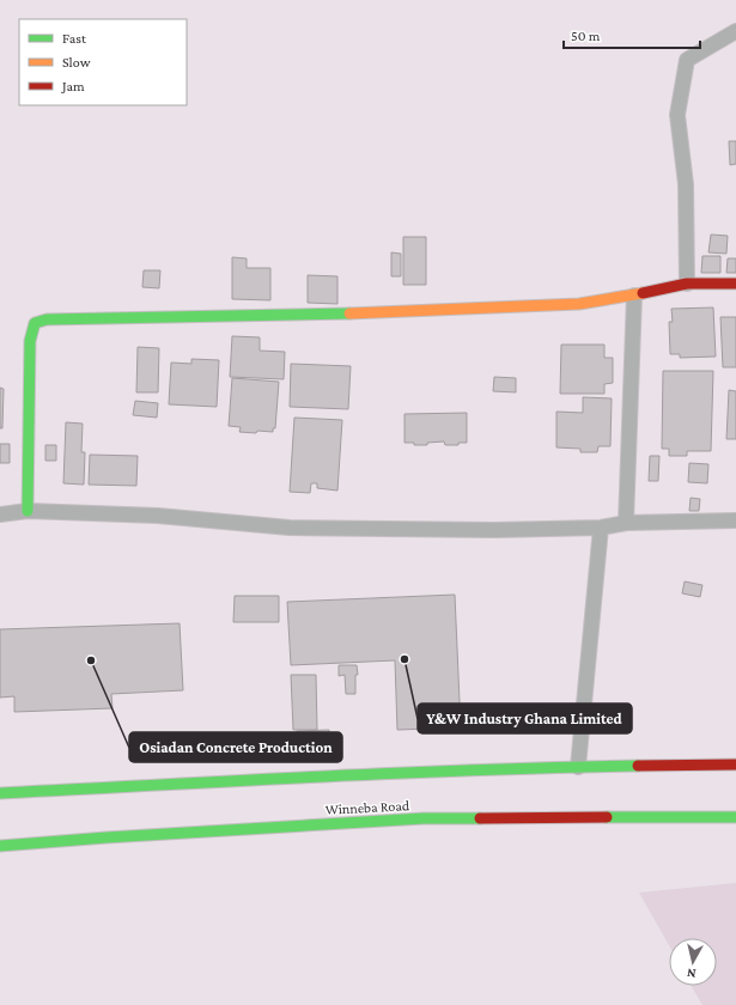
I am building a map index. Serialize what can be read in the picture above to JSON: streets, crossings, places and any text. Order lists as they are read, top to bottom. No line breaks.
{"streets":{"main road":["Winneba Road"]},"places":["Y&W Industry Ghana Limited","Osiadan Concrete Production"],"legend":["Fast","Slow","Jam"],"scale_bar":"50 m","north":"bottom"}
